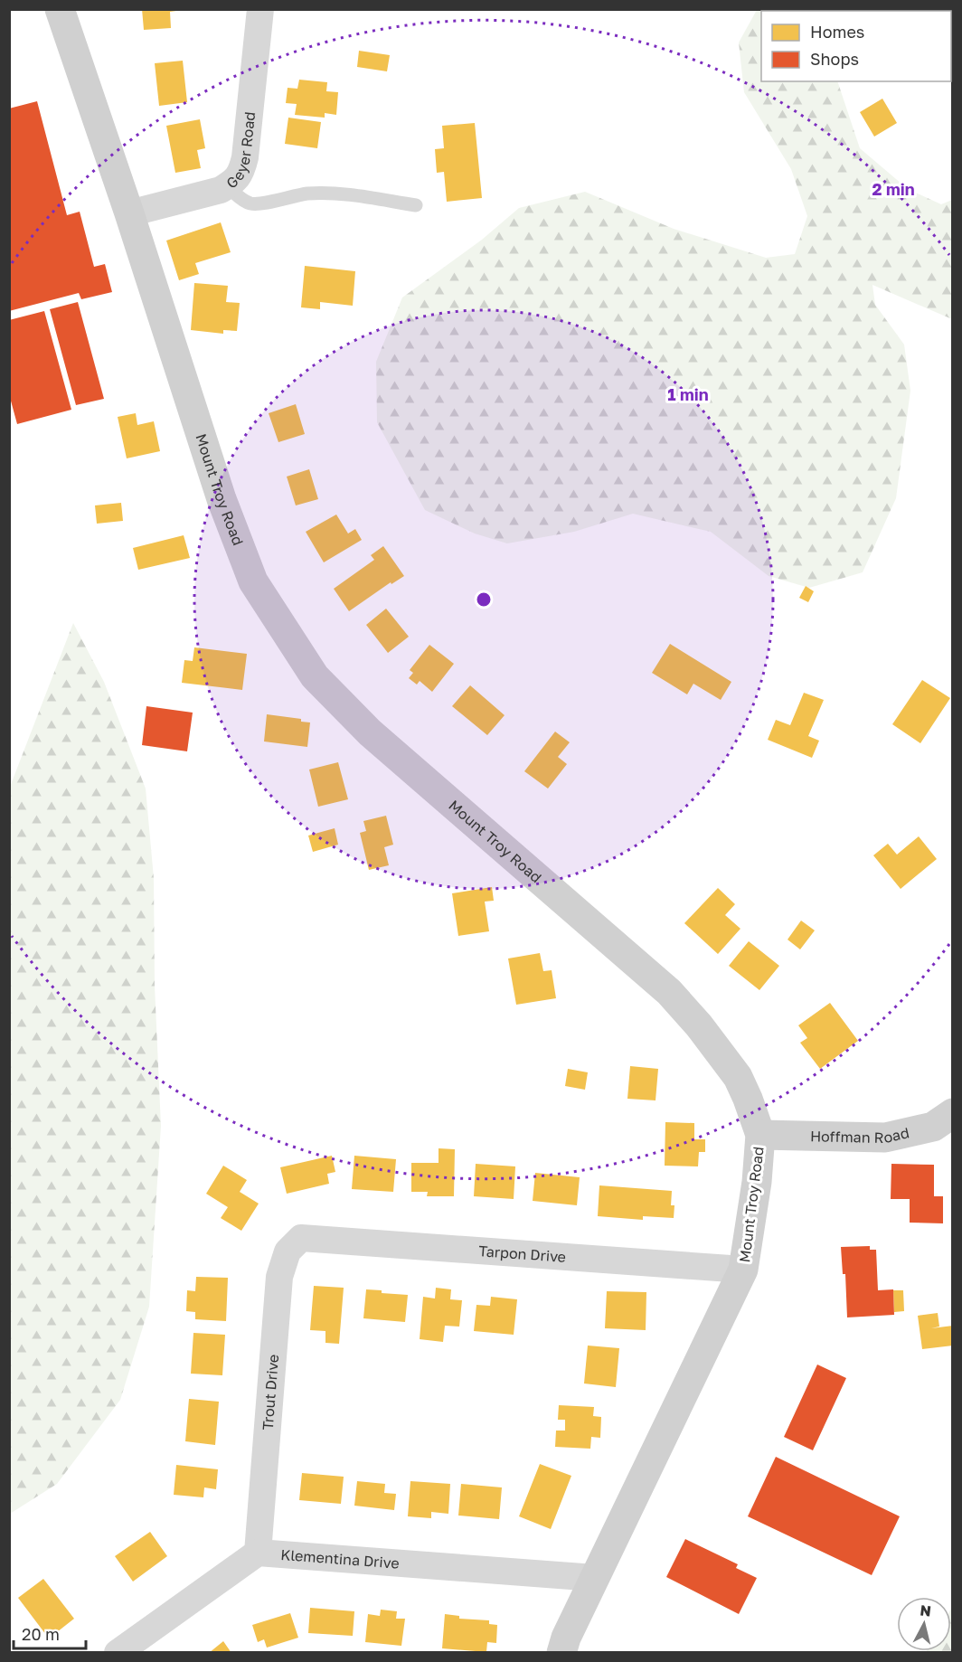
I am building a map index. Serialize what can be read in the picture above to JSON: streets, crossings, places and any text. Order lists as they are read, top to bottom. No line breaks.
{"streets":{"street":["Geyer Road","Mount Troy Road","Hoffman Road","Tarpon Drive","Trout Drive","Klementina Drive"]},"crossings":[["Geyer Road","Mount Troy Road"],["Mount Troy Road","Hoffman Road"],["Mount Troy Road","Tarpon Drive"],["Mount Troy Road","Klementina Drive"],["Tarpon Drive","Trout Drive"],["Trout Drive","Klementina Drive"]],"legend":["Homes","Shops"],"scale_bar":"20 m","north":"top","rings":["2 min","1 min"]}
